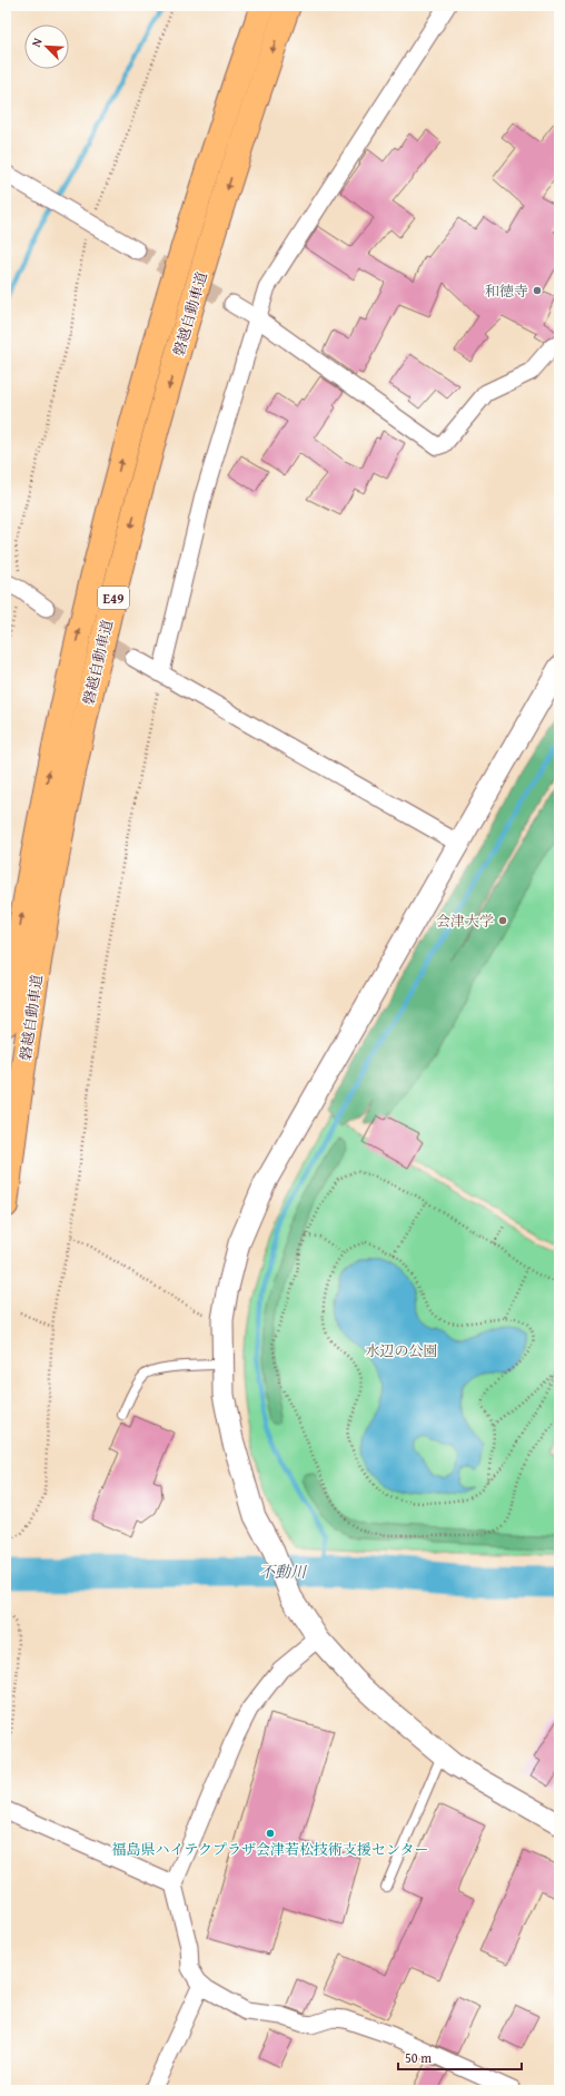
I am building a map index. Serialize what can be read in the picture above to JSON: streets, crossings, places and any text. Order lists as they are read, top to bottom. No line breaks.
{"streets":{"highway":["磐越自動車道","E49"]},"water":["不動川"],"parks":["水辺の公園"],"places":["和徳寺","会津大学","福島県ハイテクプラザ会津若松技術支援センター"],"scale_bar":"50 m","north":"top left"}
